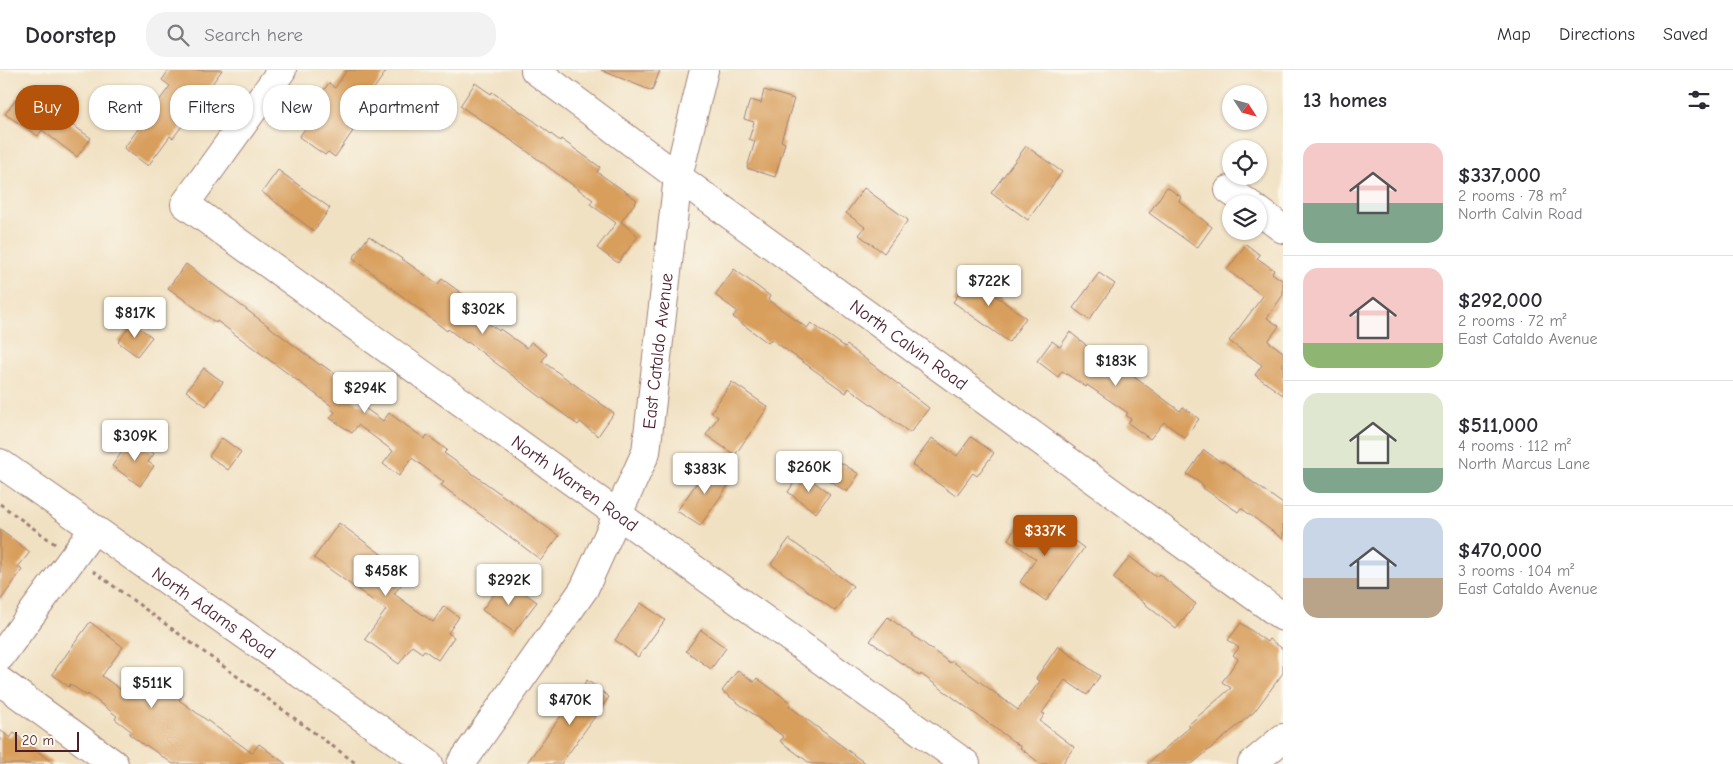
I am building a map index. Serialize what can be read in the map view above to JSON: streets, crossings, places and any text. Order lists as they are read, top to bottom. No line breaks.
{"streets":{"street":["North Calvin Road","East Cataldo Avenue","North Warren Road","North Adams Road"]},"crossings":[["North Calvin Road","East Cataldo Avenue"],["East Cataldo Avenue","North Warren Road"]],"scale_bar":"20 m","north":"bottom right","page":{"header":"Doorstep","search":"Search here","nav":["Map","Directions","Saved"],"heading":"13 homes","chip":["Buy","Rent","Filters","New","Apartment"],"list":[{"name":"$337,000","note":"2 rooms · 78 m² · North Calvin Road"},{"name":"$292,000","note":"2 rooms · 72 m² · East Cataldo Avenue"},{"name":"$511,000","note":"4 rooms · 112 m² · North Marcus Lane"},{"name":"$470,000","note":"3 rooms · 104 m² · East Cataldo Avenue"}],"price":["$722K","$302K","$817K","$183K","$294K","$309K","$260K","$383K","$337K","$458K","$292K","$511K","$470K"],"scale":"20 m"}}
